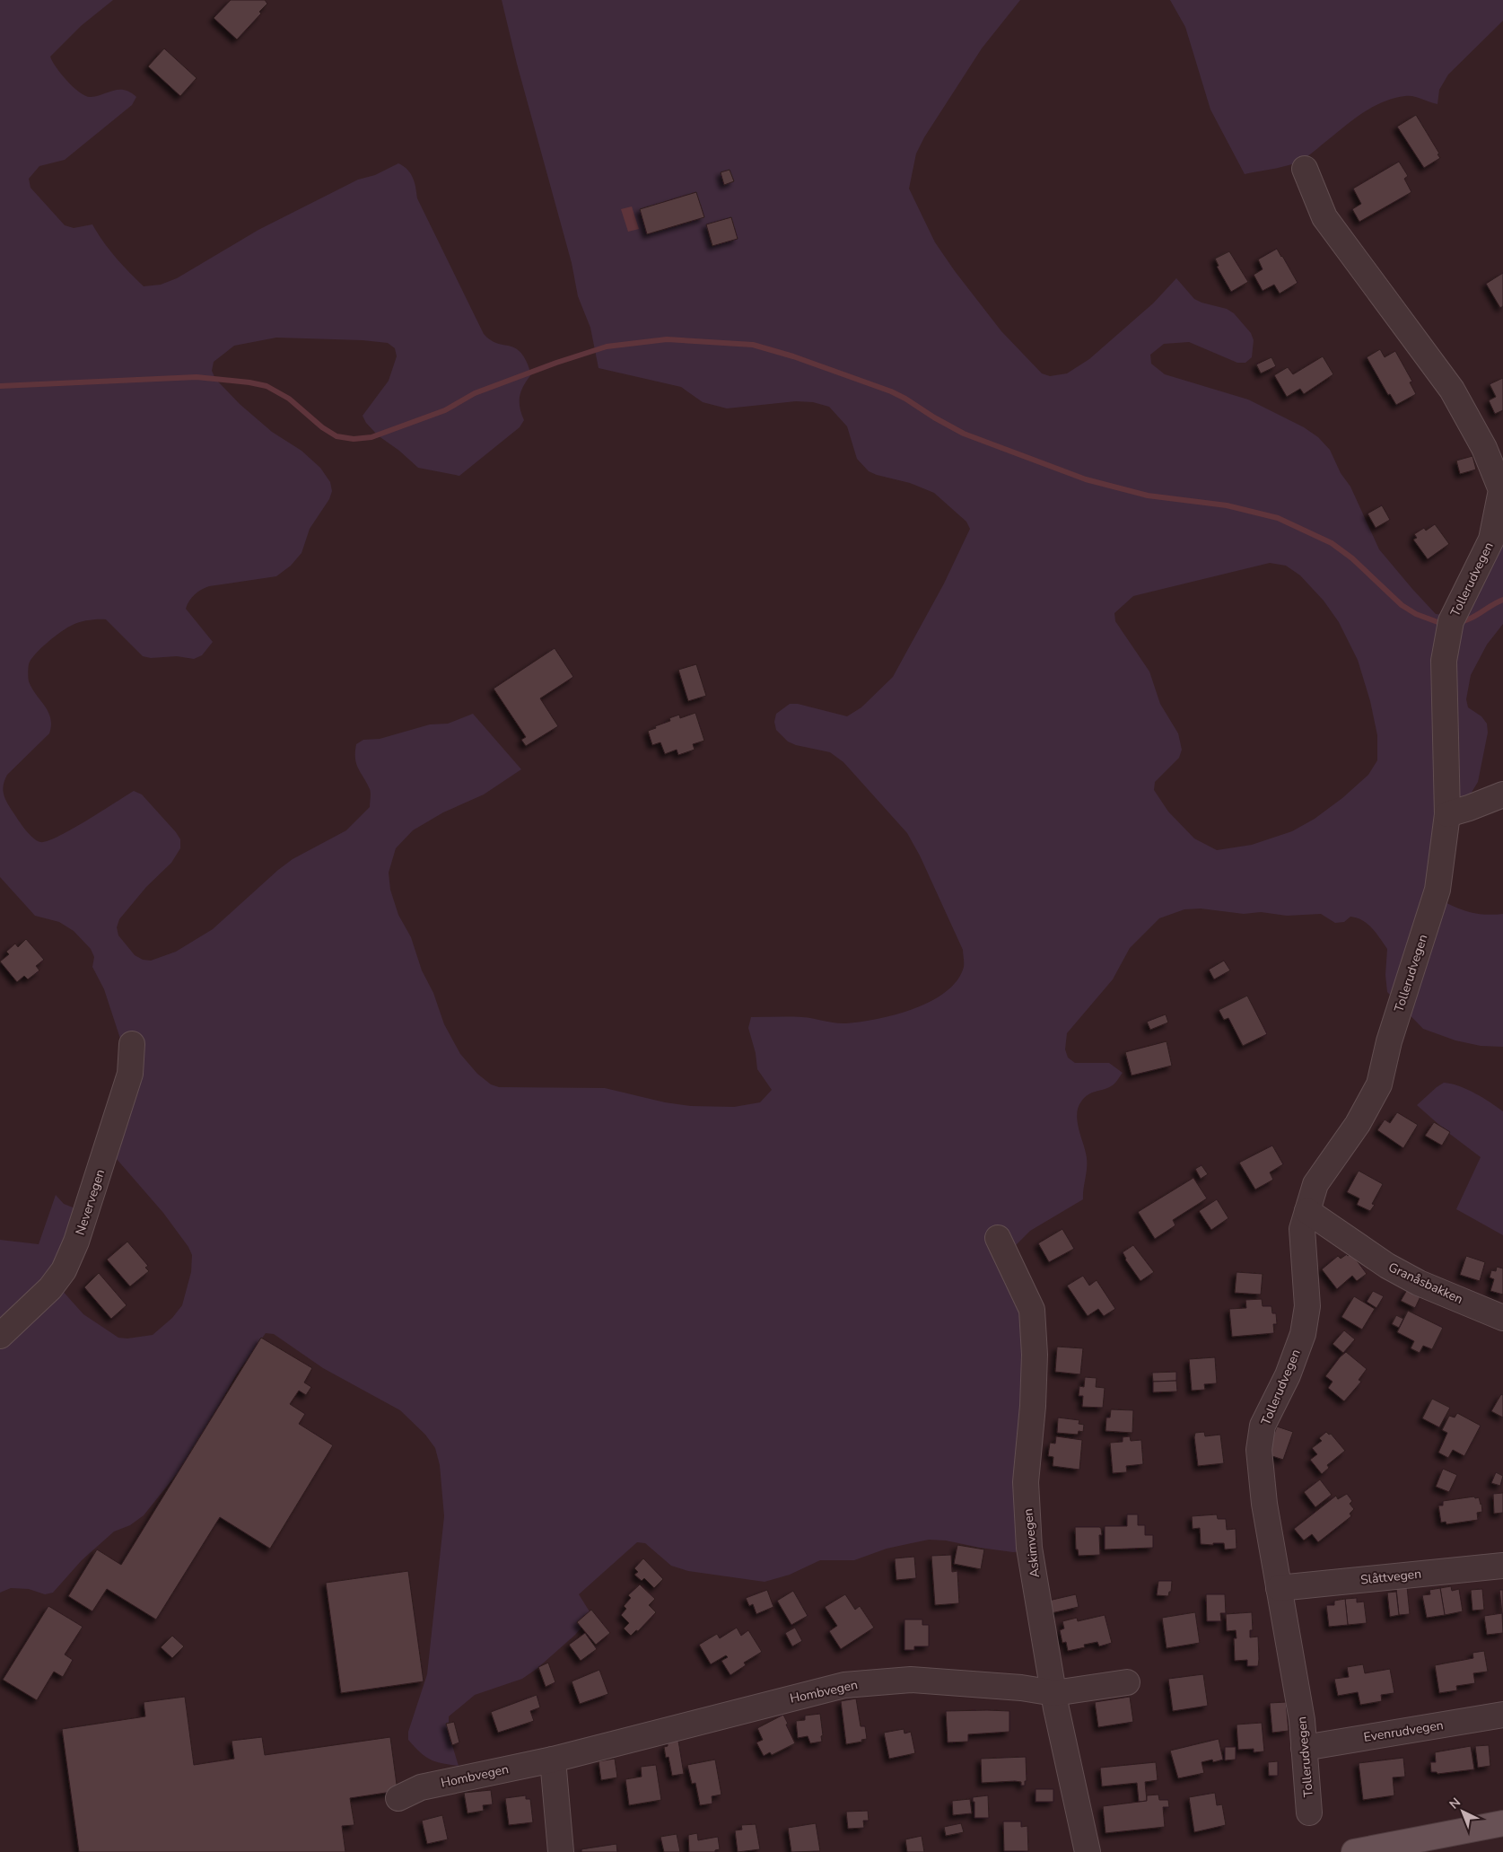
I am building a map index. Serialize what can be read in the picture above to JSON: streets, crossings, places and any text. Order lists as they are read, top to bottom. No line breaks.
{"streets":{"street":["Tollerudvegen","Nevervegen","Granåsbakken","Askimvegen","Slåttvegen","Hombvegen","Evenrudvegen"]},"crossings":[["Tollerudvegen","Granåsbakken"],["Tollerudvegen","Slåttvegen"],["Tollerudvegen","Evenrudvegen"],["Askimvegen","Hombvegen"]],"north":"top left"}
